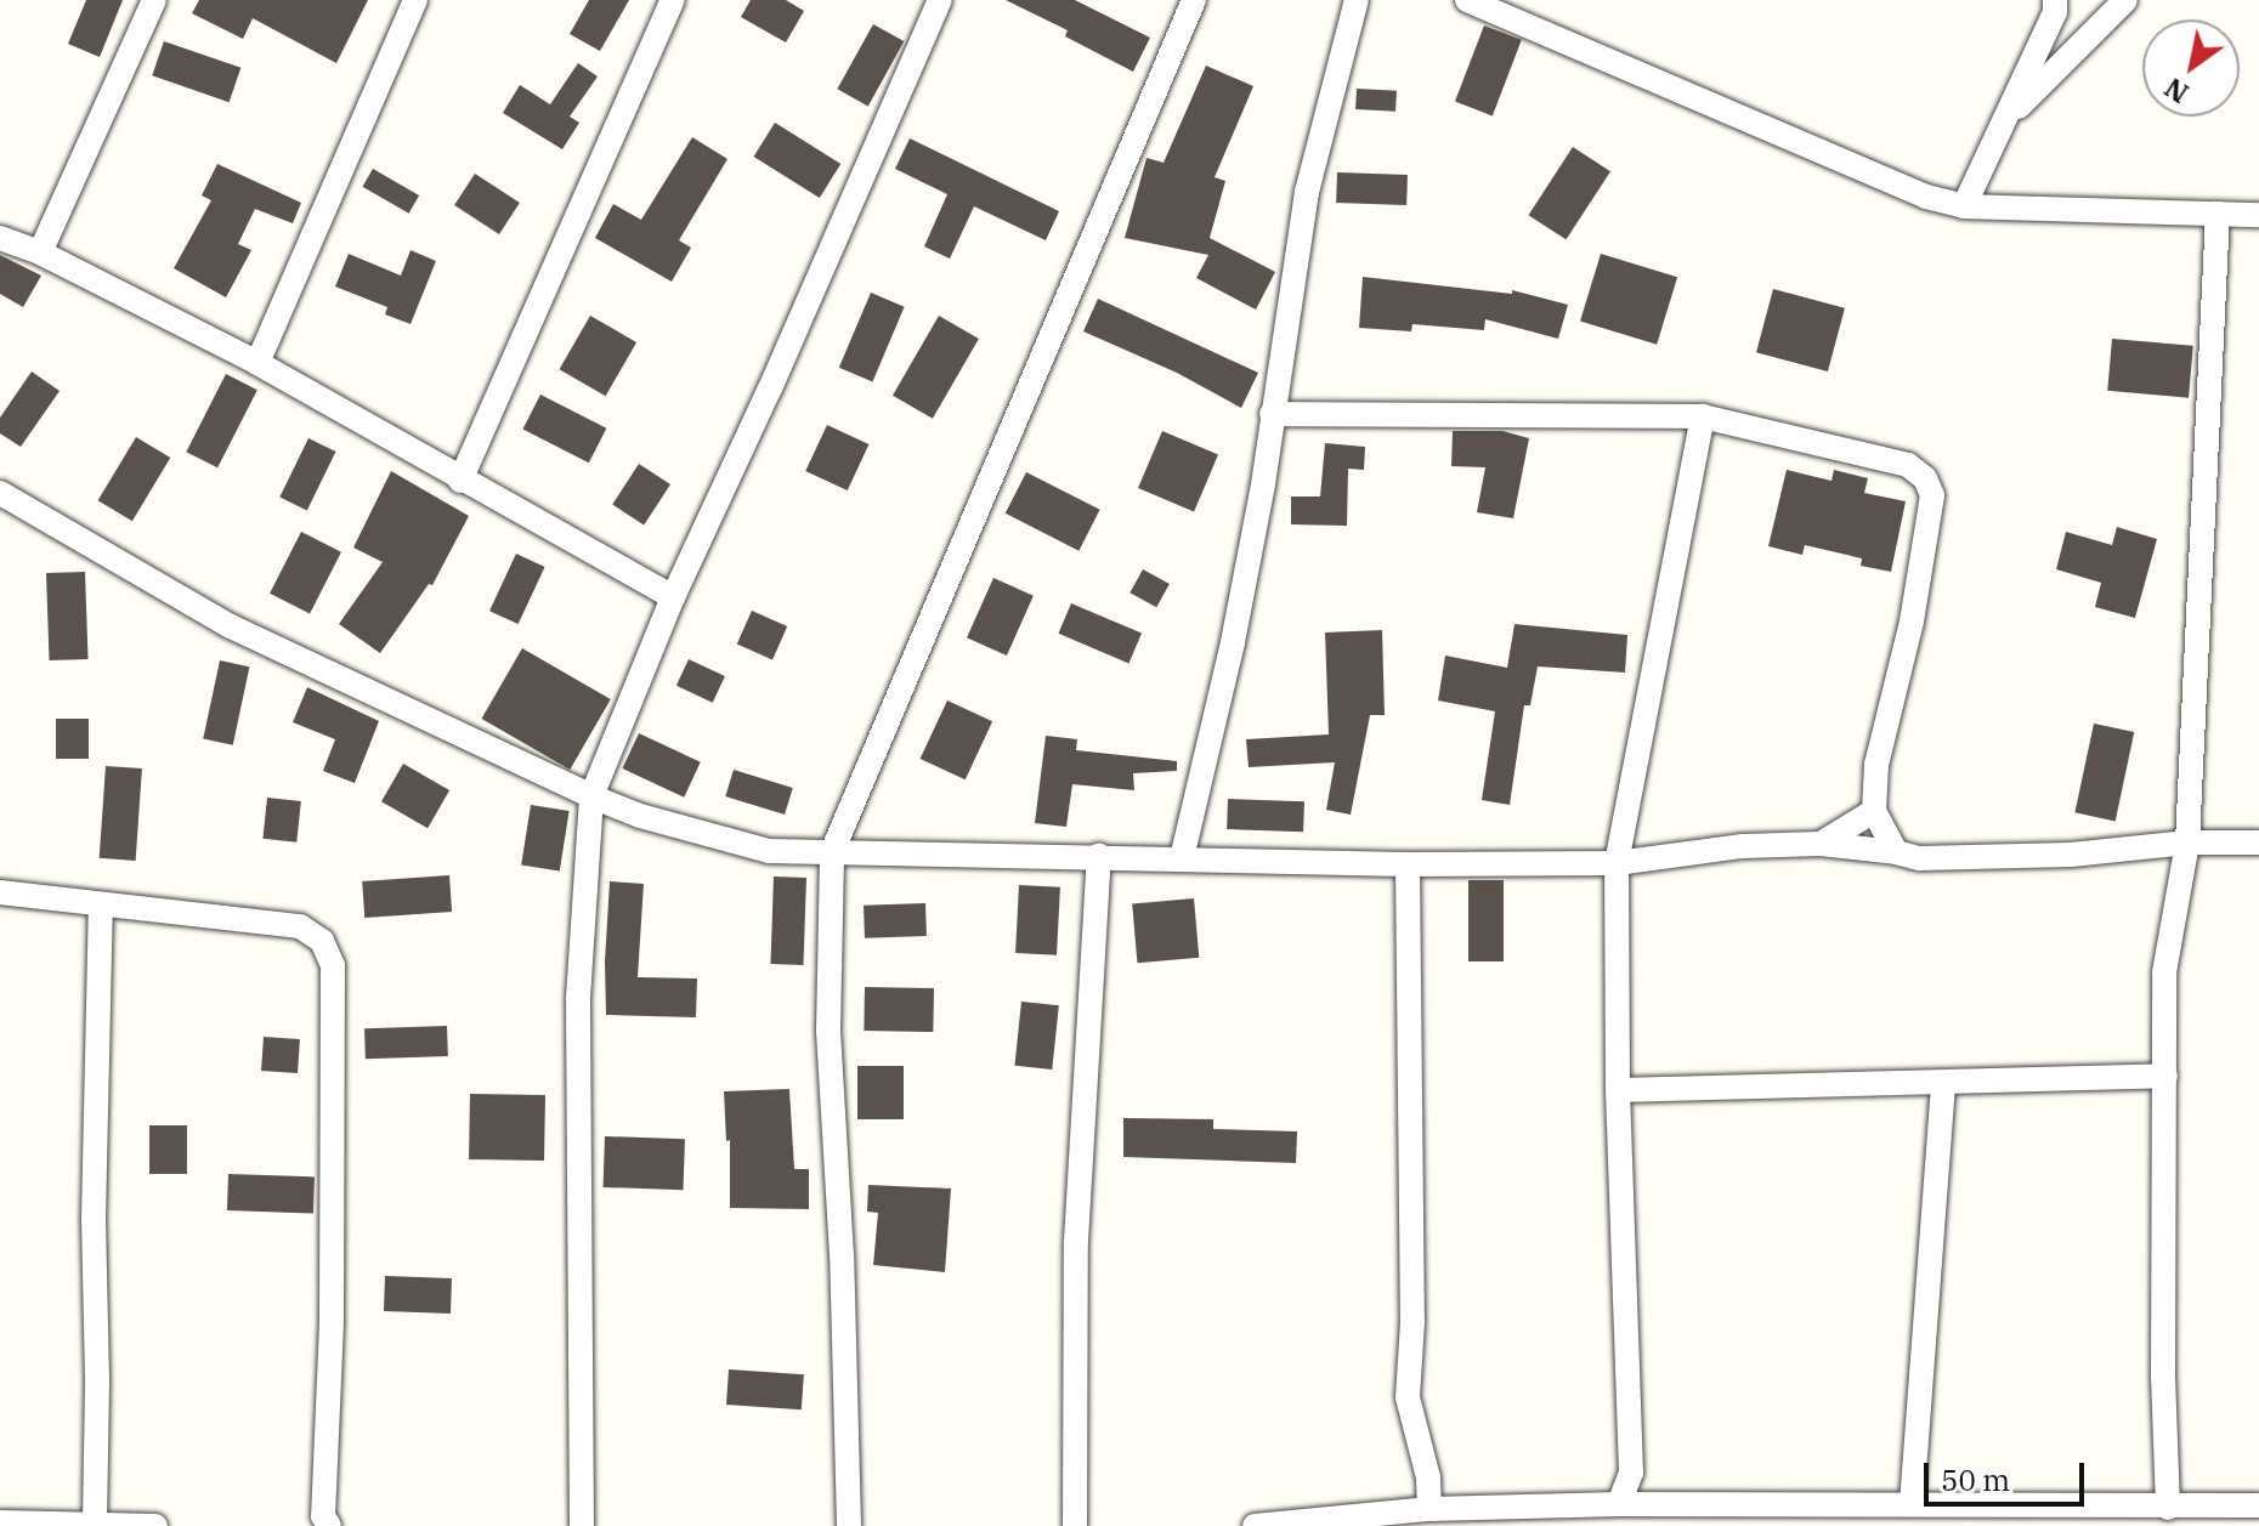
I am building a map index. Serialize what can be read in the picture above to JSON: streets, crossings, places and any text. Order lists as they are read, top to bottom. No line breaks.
{"scale_bar":"50 m","north":"bottom left"}
